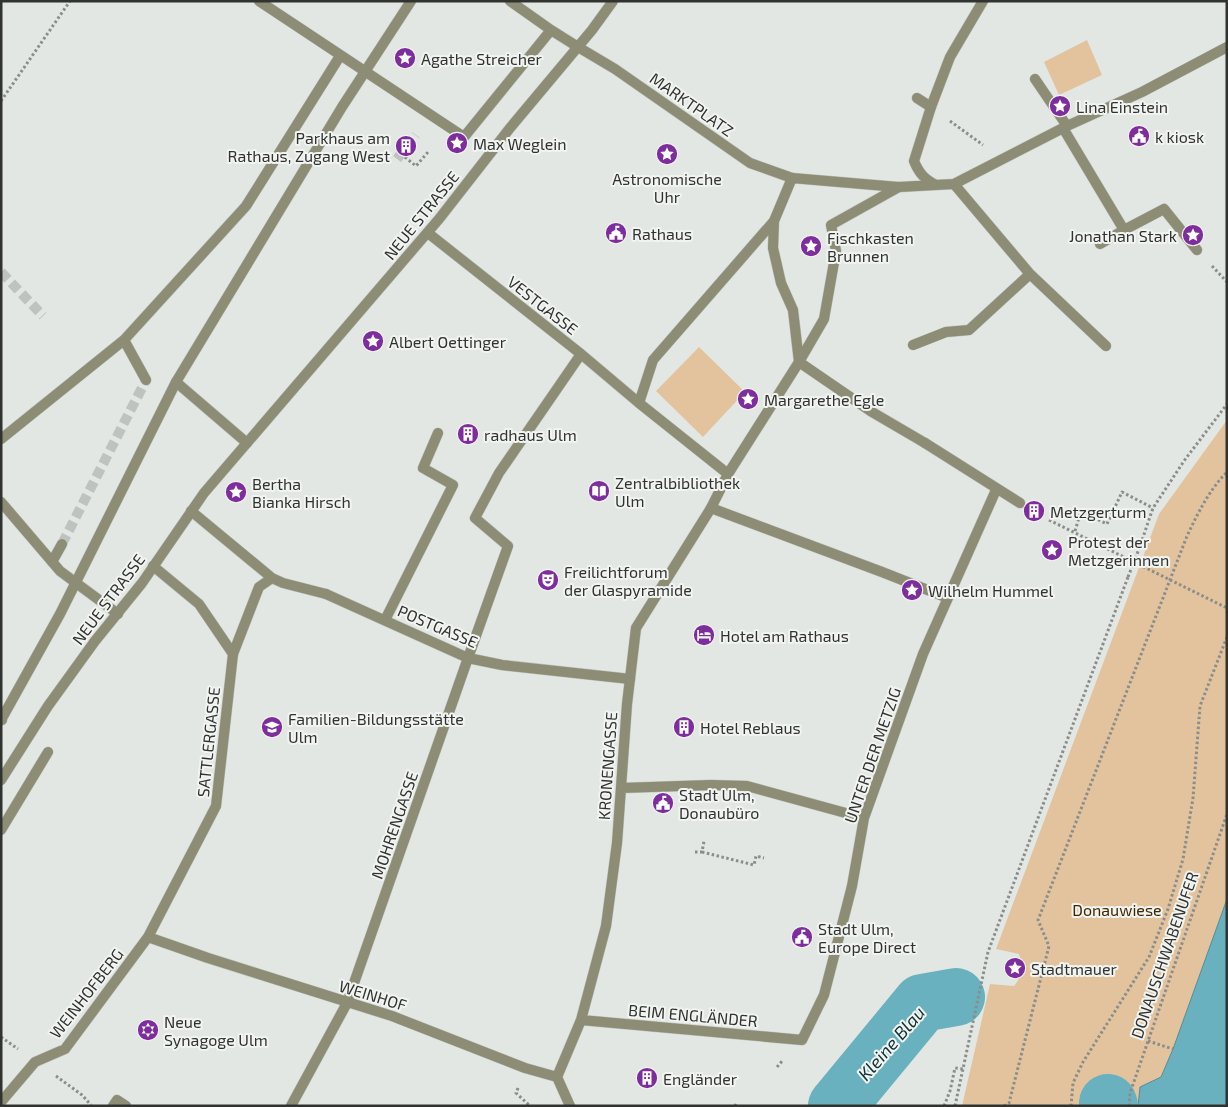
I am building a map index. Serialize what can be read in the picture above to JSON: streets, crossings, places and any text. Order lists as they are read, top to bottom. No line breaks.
{"streets":{"street":["MARKTPLATZ","NEUE STRASSE","VESTGASSE","POSTGASSE","SATTLERGASSE","UNTER DER METZIG","KRONENGASSE","MOHRENGASSE","WEINHOFBERG","WEINHOF","BEIM ENGLÄNDER"],"path":["DONAUSCHWABENUFER"]},"crossings":[["MARKTPLATZ","NEUE STRASSE"],["MARKTPLATZ","VESTGASSE"],["MARKTPLATZ","KRONENGASSE"],["NEUE STRASSE","VESTGASSE"],["VESTGASSE","KRONENGASSE"],["VESTGASSE","MOHRENGASSE"],["POSTGASSE","SATTLERGASSE"],["POSTGASSE","KRONENGASSE"],["POSTGASSE","MOHRENGASSE"],["SATTLERGASSE","WEINHOFBERG"],["SATTLERGASSE","WEINHOF"],["UNTER DER METZIG","BEIM ENGLÄNDER"],["KRONENGASSE","WEINHOF"],["KRONENGASSE","BEIM ENGLÄNDER"],["MOHRENGASSE","WEINHOF"],["WEINHOFBERG","WEINHOF"]],"water":["Kleine Blau"],"parks":["Donauwiese"],"places":{"place":["Agathe Streicher","Lina Einstein","Max Weglein","Astronomische Uhr","Jonathan Stark","Fischkasten Brunnen","Albert Oettinger","Margarethe Egle","Bertha Bianka Hirsch","Protest der Metzgerinnen","Wilhelm Hummel","Stadtmauer"],"public building":["k kiosk","Rathaus","Stadt Ulm, Donaubüro","Stadt Ulm, Europe Direct"],"building":["Parkhaus am Rathaus, Zugang West","radhaus Ulm","Metzgerturm","Hotel Reblaus","Engländer"],"library":["Zentralbibliothek Ulm"],"theatre":["Freilichtforum der Glaspyramide"],"hotel":["Hotel am Rathaus"],"school or university":["Familien-Bildungsstätte Ulm"],"synagogue":["Neue Synagoge Ulm"]}}
